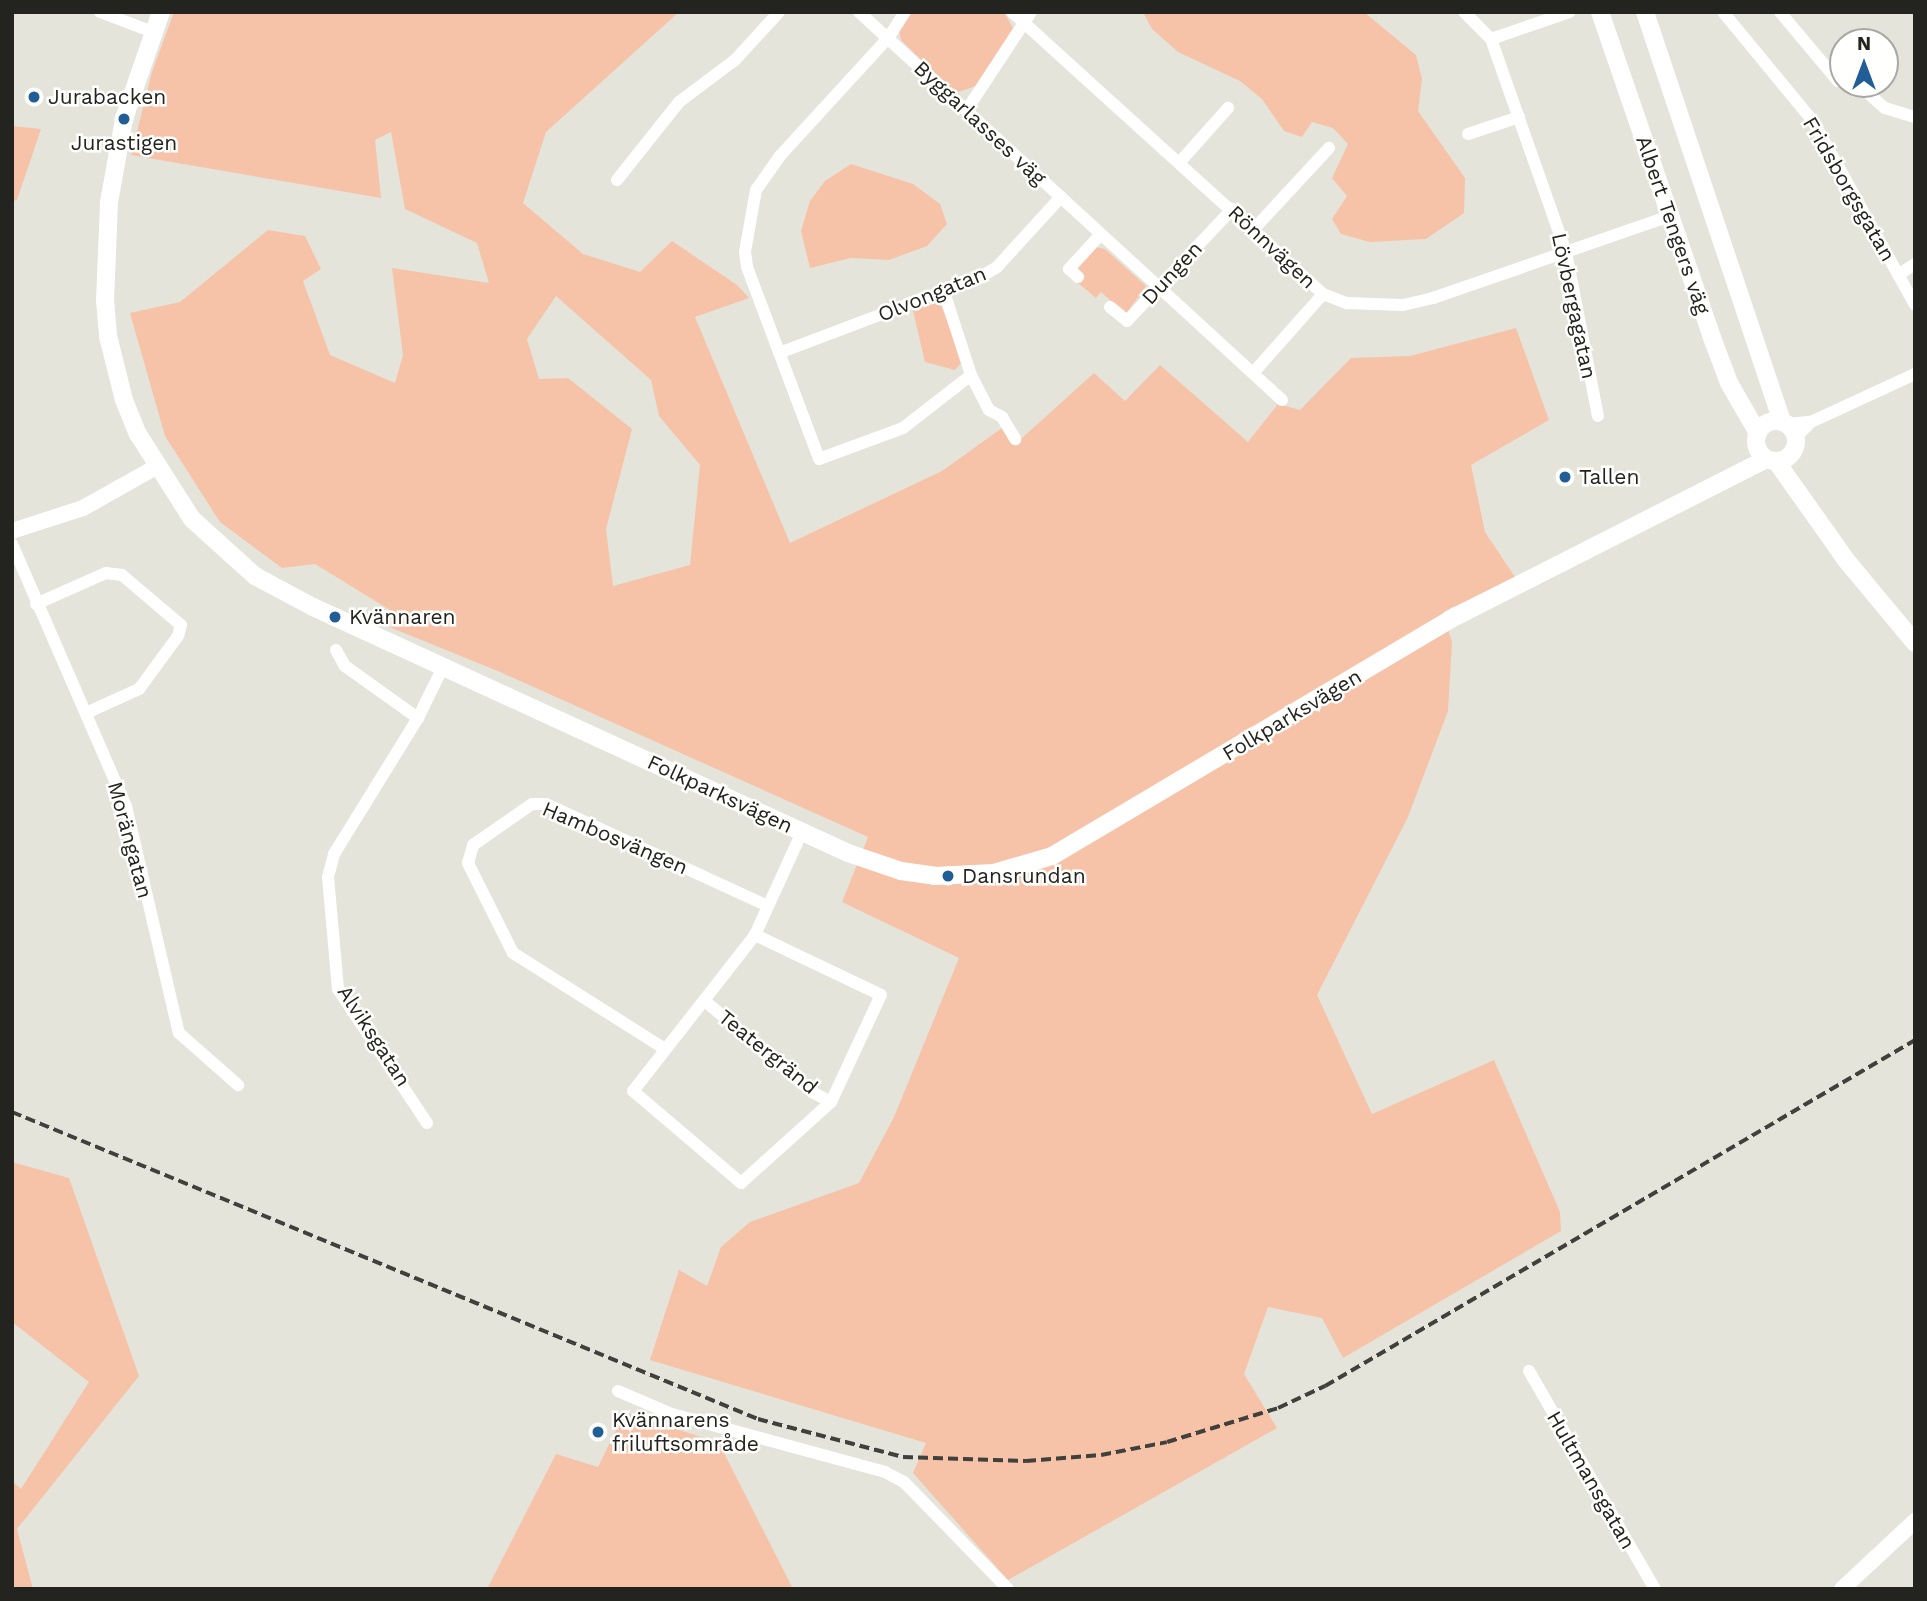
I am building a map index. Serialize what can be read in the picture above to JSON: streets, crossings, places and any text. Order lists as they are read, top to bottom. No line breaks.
{"streets":{"main road":["Albert Tengers väg","Folkparksvägen"],"street":["Byggarlasses väg","Fridsborgsgatan","Rönnvägen","Dungen","Olvongatan","Lövbergagatan","Hambosvängen","Morängatan","Alviksgatan","Teatergränd","Hultmansgatan"]},"crossings":[["Byggarlasses väg","Dungen"],["Byggarlasses väg","Olvongatan"],["Albert Tengers väg","Rönnvägen"],["Albert Tengers väg","Folkparksvägen"],["Rönnvägen","Dungen"],["Rönnvägen","Lövbergagatan"],["Folkparksvägen","Alviksgatan"]],"places":["Jurabacken","Jurastigen","Tallen","Kvännaren","Dansrundan","Kvännarens friluftsområde"],"north":"top"}
